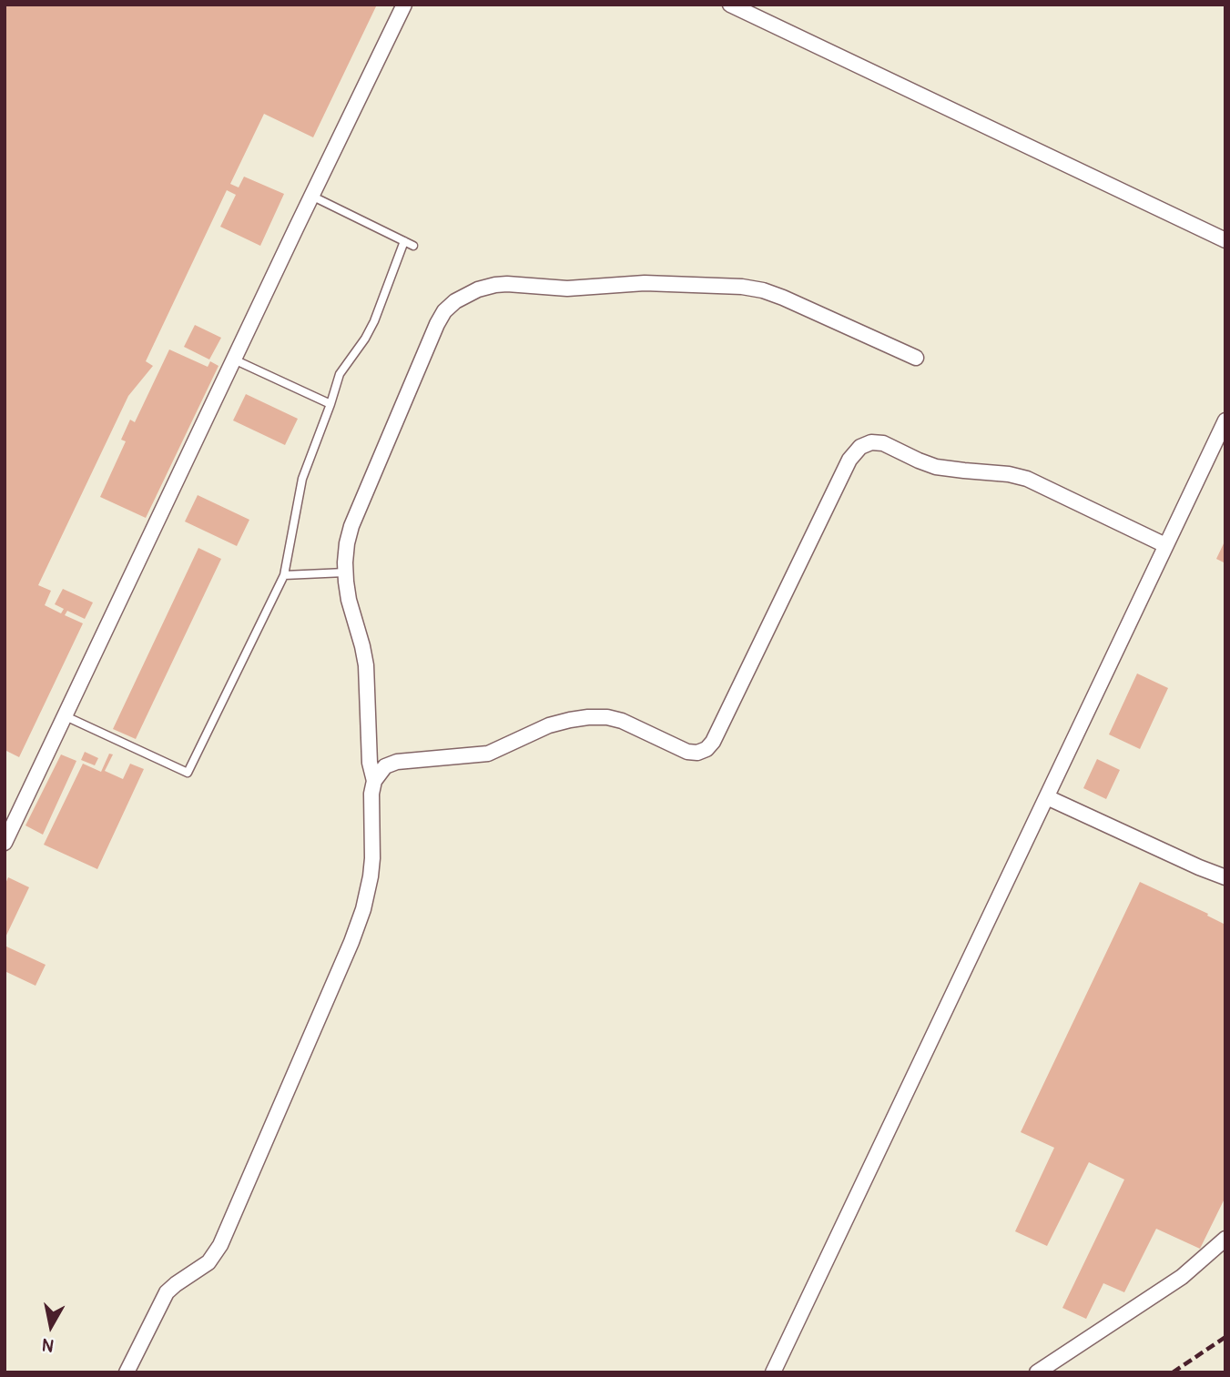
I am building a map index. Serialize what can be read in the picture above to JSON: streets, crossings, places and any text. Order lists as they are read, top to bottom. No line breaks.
{"north":"bottom"}
